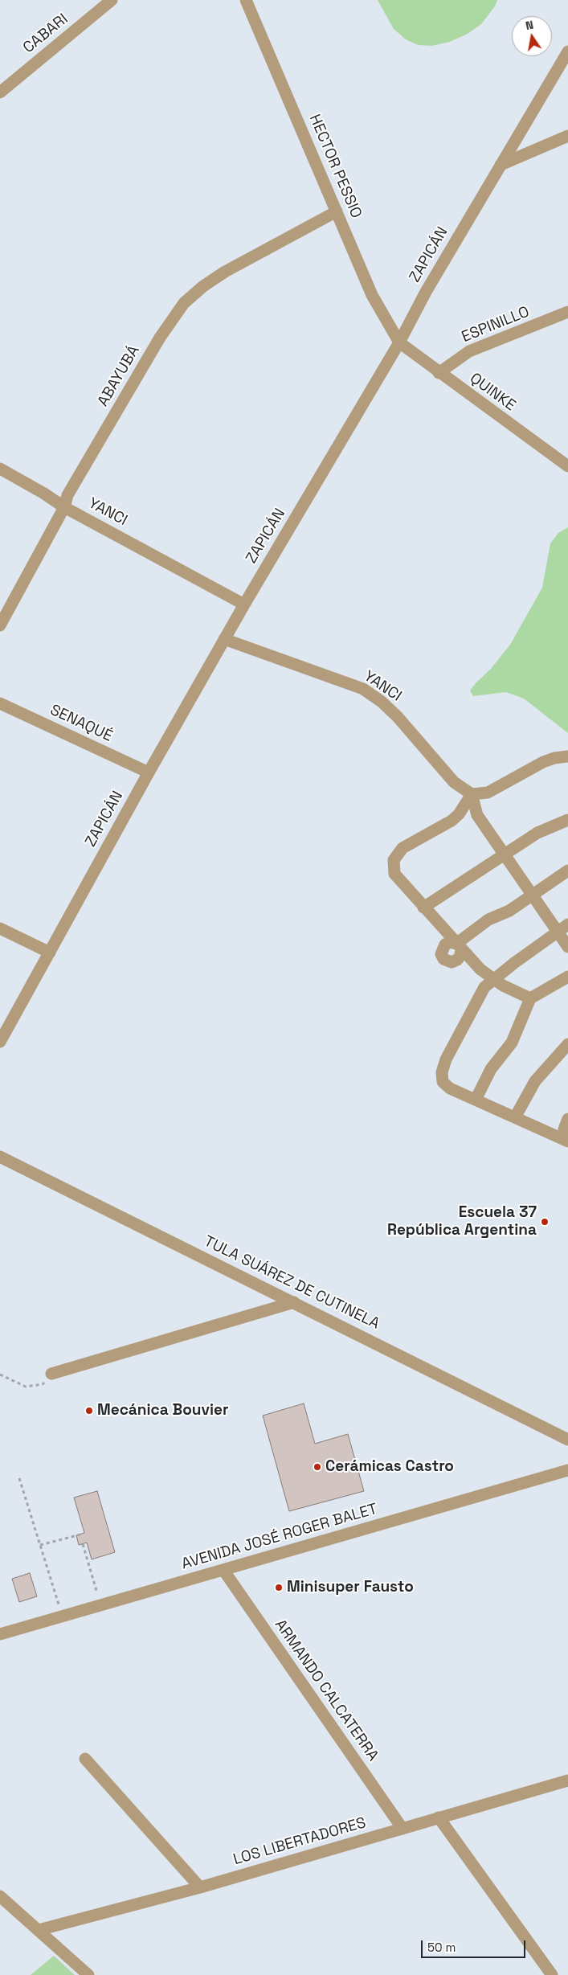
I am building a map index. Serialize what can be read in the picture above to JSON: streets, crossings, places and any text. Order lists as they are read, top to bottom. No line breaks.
{"streets":{"street":["CABARI","HECTOR PESSIO","ZAPICÁN","ESPINILLO","ABAYUBÁ","QUINKE","YANCI","SENAQUÉ","TULA SUÁREZ DE CUTINELA","AVENIDA JOSÉ ROGER BALET","ARMANDO CALCATERRA","LOS LIBERTADORES"]},"crossings":[["HECTOR PESSIO","ZAPICÁN"],["HECTOR PESSIO","ABAYUBÁ"],["HECTOR PESSIO","QUINKE"],["ZAPICÁN","QUINKE"],["ZAPICÁN","YANCI"],["ZAPICÁN","SENAQUÉ"],["ESPINILLO","QUINKE"],["ABAYUBÁ","YANCI"],["AVENIDA JOSÉ ROGER BALET","ARMANDO CALCATERRA"],["ARMANDO CALCATERRA","LOS LIBERTADORES"]],"places":["Escuela 37 República Argentina","Mecánica Bouvier","Cerámicas Castro","Minisuper Fausto"],"scale_bar":"50 m","north":"top"}
